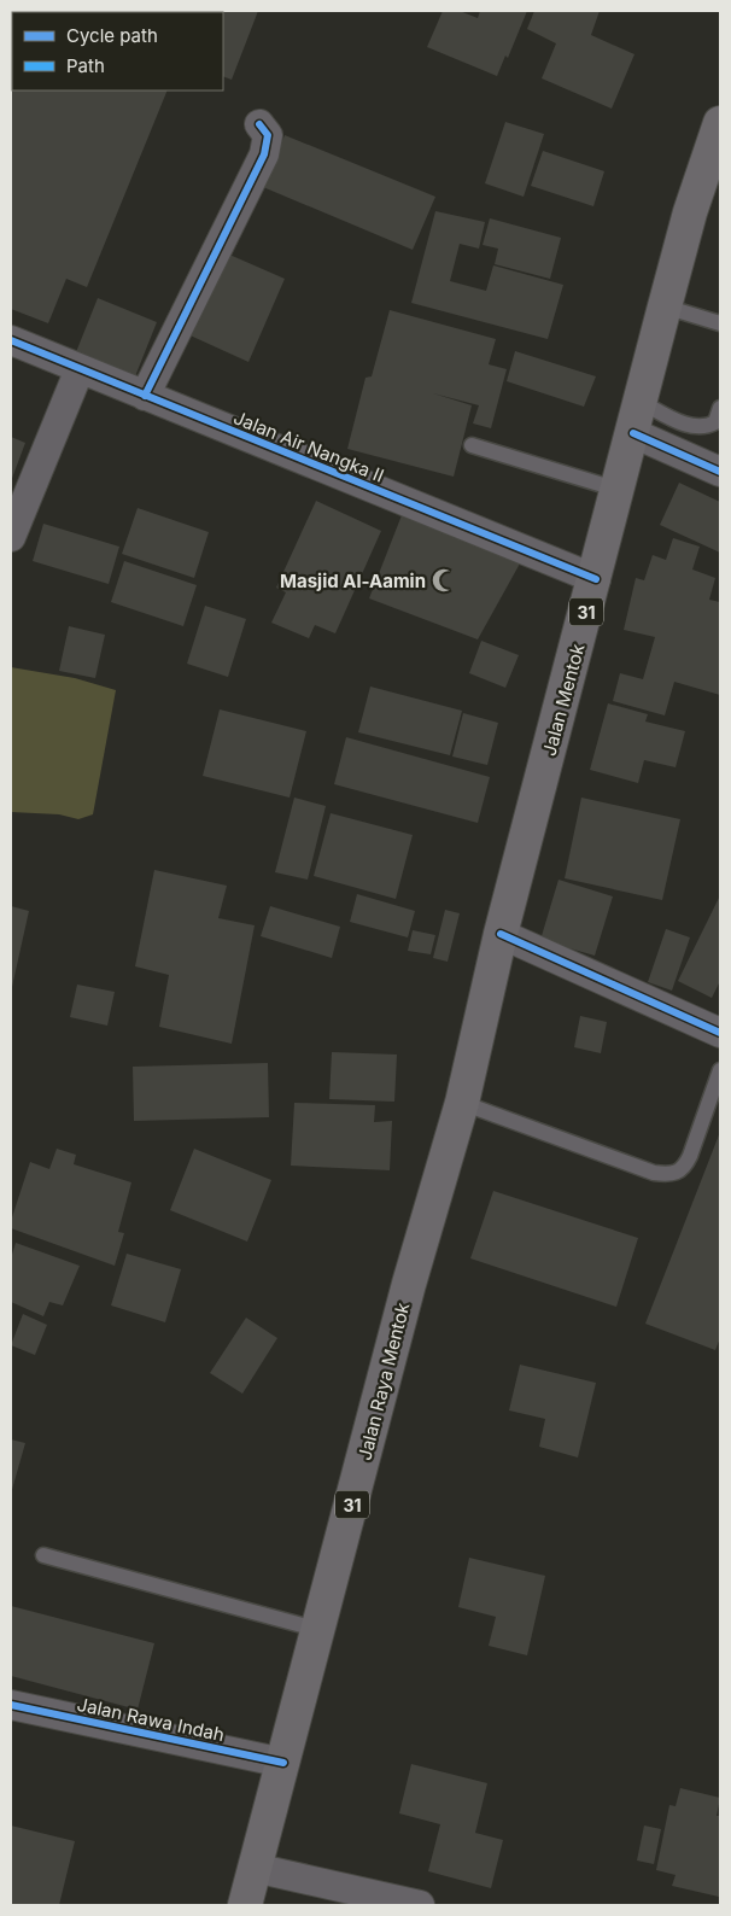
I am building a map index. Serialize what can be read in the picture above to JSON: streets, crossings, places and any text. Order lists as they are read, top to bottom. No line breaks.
{"streets":{"highway":["31","Jalan Mentok","Jalan Raya Mentok"],"street":["Jalan Air Nangka II","Jalan Rawa Indah"]},"crossings":[["Jalan Air Nangka II","Jalan Mentok"],["Jalan Mentok","Jalan Raya Mentok"],["Jalan Raya Mentok","Jalan Rawa Indah"]],"places":{"mosque":["Masjid Al-Aamin"]},"legend":["Cycle path","Path"]}
